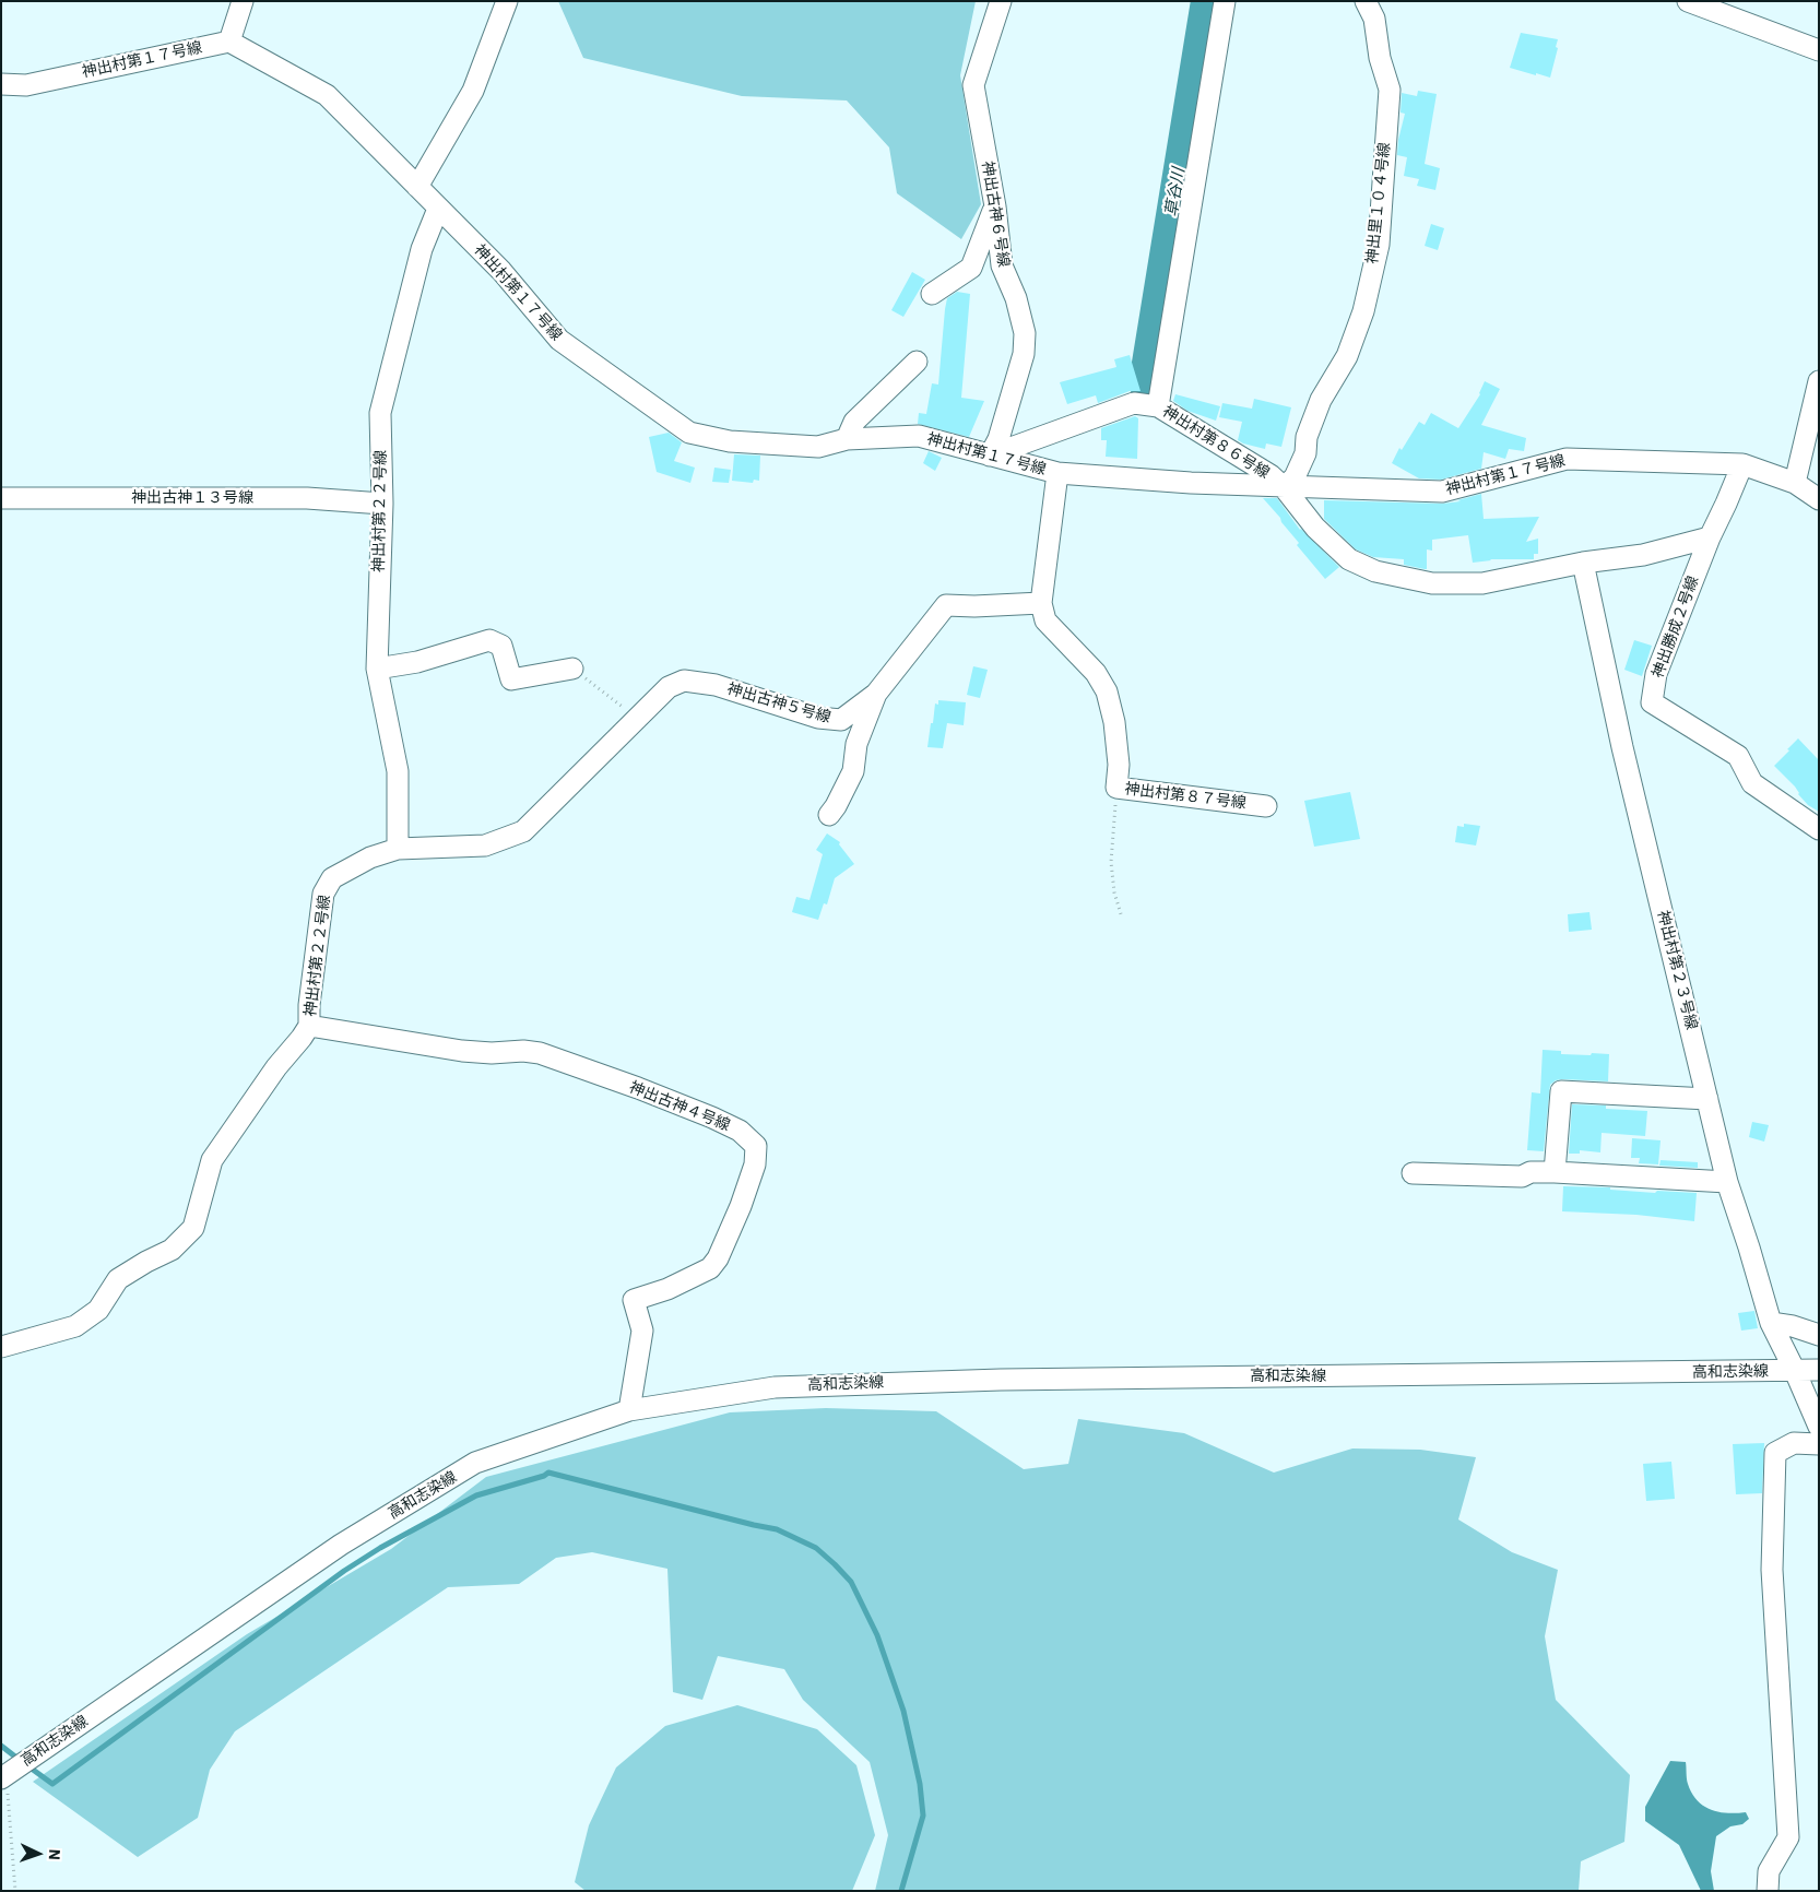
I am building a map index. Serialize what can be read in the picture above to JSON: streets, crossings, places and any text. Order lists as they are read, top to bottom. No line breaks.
{"streets":{"street":["神出村第１７号線","神出里１０４号線","神出古神６号線","神出村第８６号線","神出古神１３号線","神出村第２２号線","神出勝成２号線","神出古神５号線","神出村第８７号線","神出村第２３号線","神出古神４号線","高和志染線"]},"crossings":[["神出村第１７号線","神出里１０４号線"],["神出村第１７号線","神出古神６号線"],["神出村第１７号線","神出村第８６号線"],["神出村第１７号線","神出村第２２号線"],["神出村第１７号線","神出勝成２号線"],["神出里１０４号線","神出村第８６号線"],["神出古神６号線","神出村第８６号線"],["神出村第８６号線","神出村第２３号線"],["神出古神１３号線","神出村第２２号線"],["神出村第２２号線","神出古神５号線"],["神出村第２２号線","神出古神４号線"],["神出古神５号線","神出村第８７号線"],["神出村第２３号線","高和志染線"],["神出古神４号線","高和志染線"]],"water":["草谷川"],"north":"right"}
